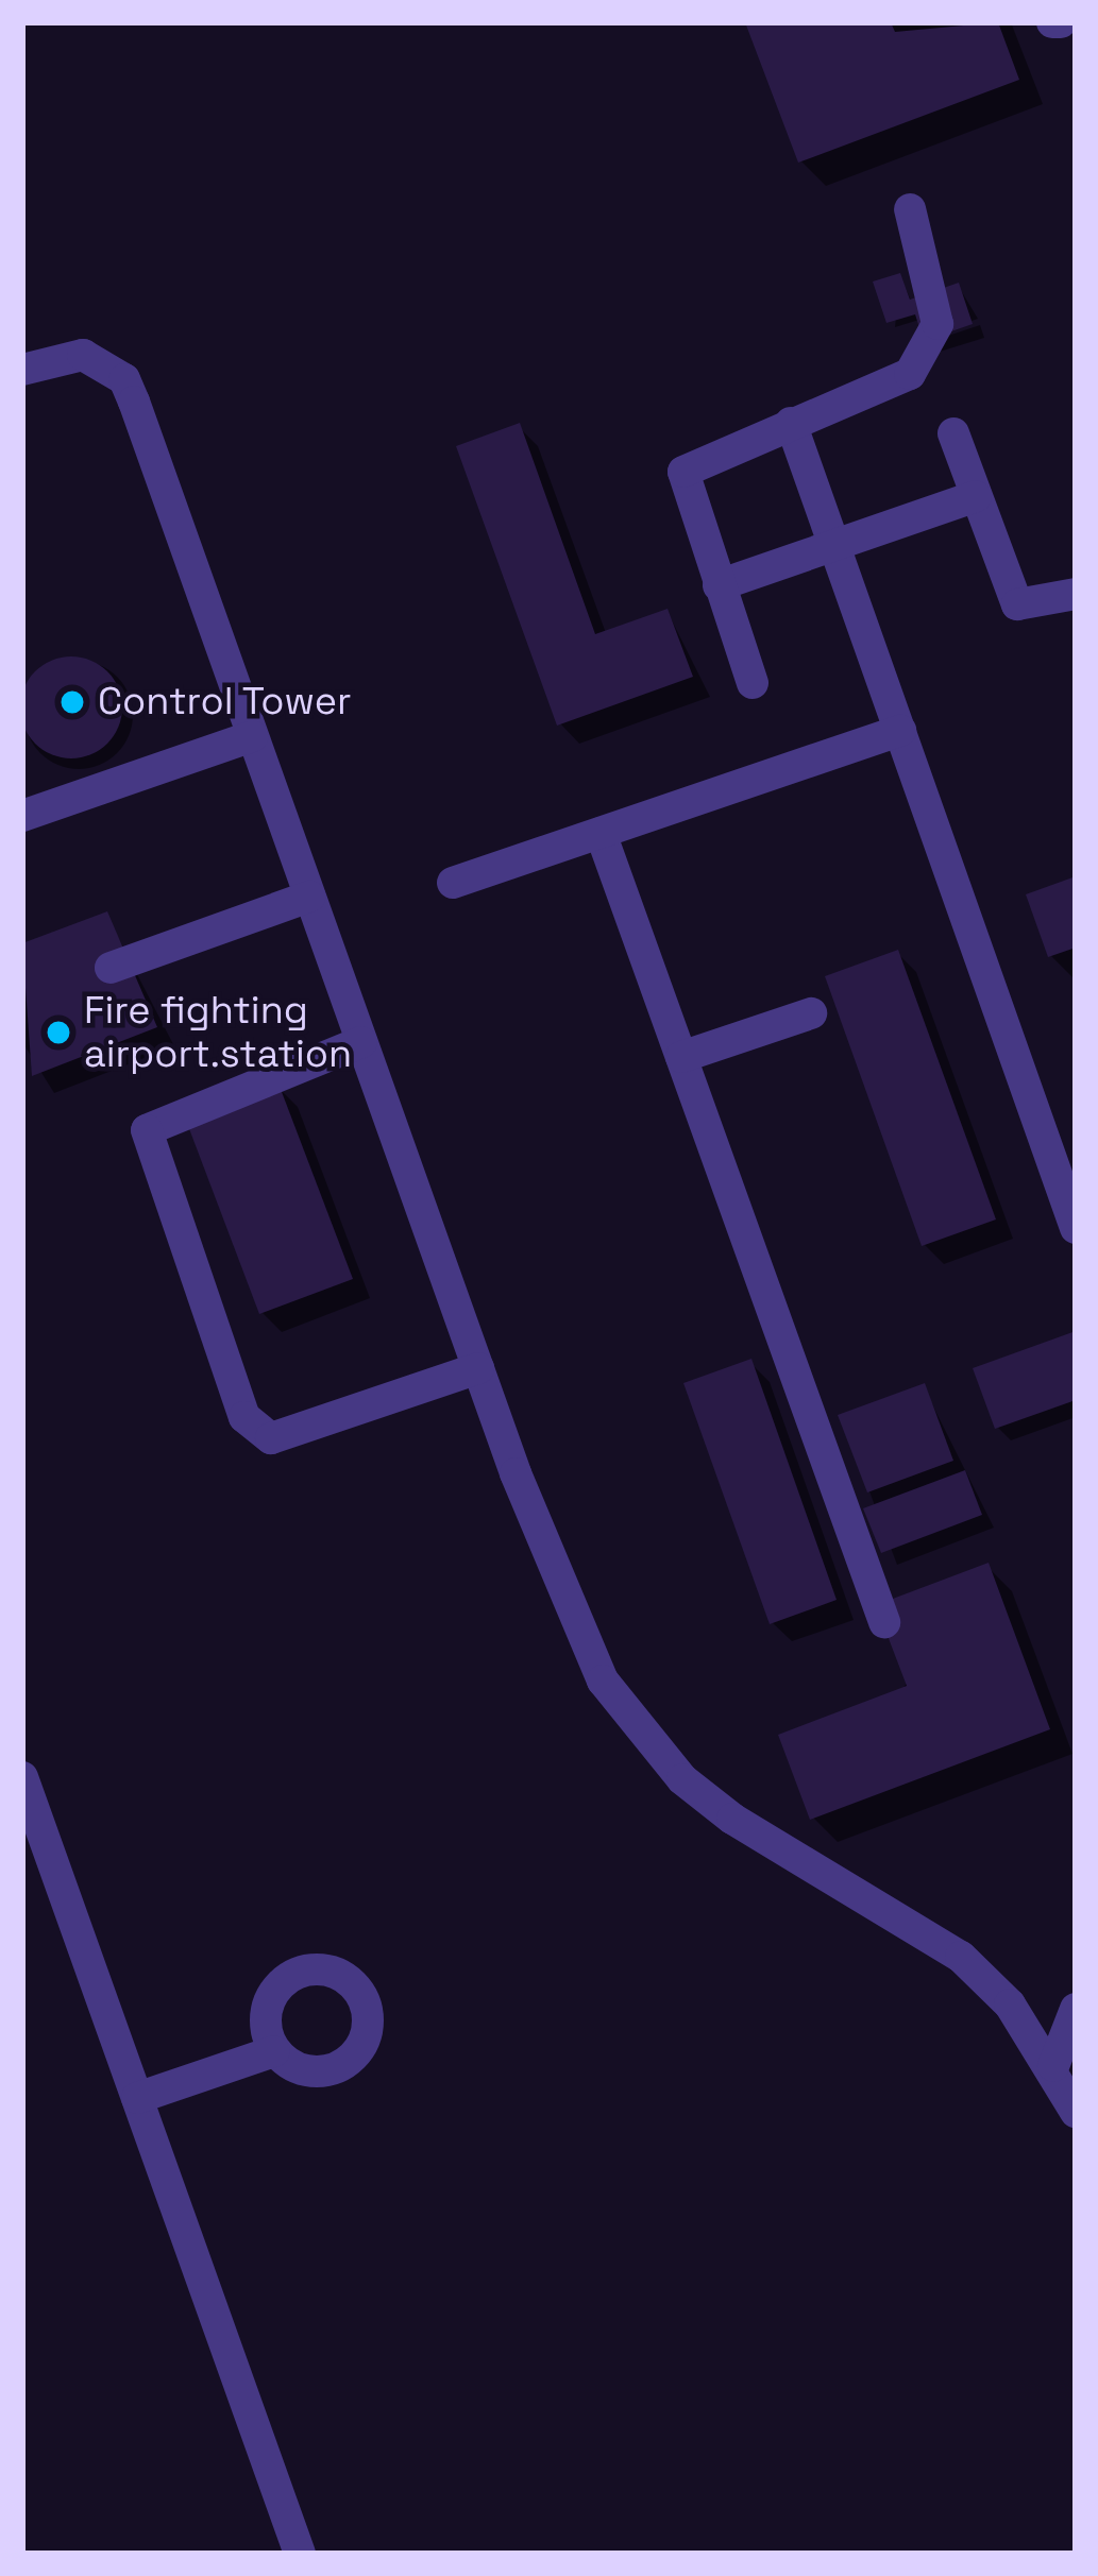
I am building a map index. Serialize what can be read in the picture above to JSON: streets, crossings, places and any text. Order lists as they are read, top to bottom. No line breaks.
{"places":["Control Tower","Fire fighting airport.station"]}
